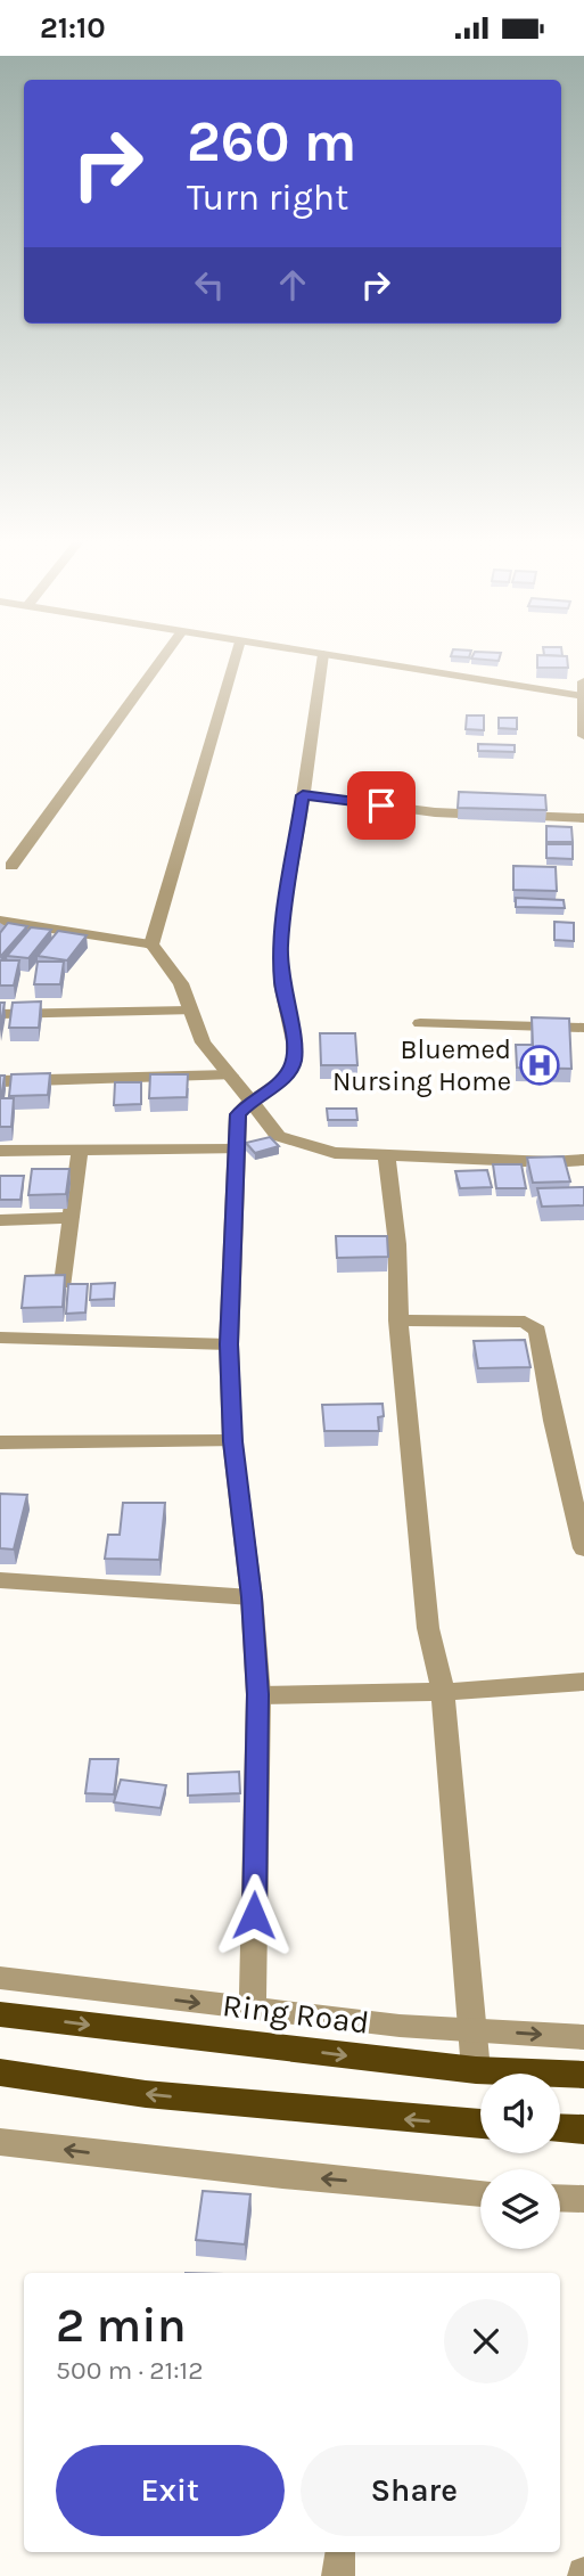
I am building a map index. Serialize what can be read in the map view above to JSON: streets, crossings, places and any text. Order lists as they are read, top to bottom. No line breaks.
{"streets":{"highway":["Ring Road"]},"places":{"hospital":["Bluemed Nursing Home"]},"page":{"status":"21:10","turn":["260 m","Turn right"],"heading":["2 min","500 m · 21:12"],"buttons":["Exit","Share"]}}
